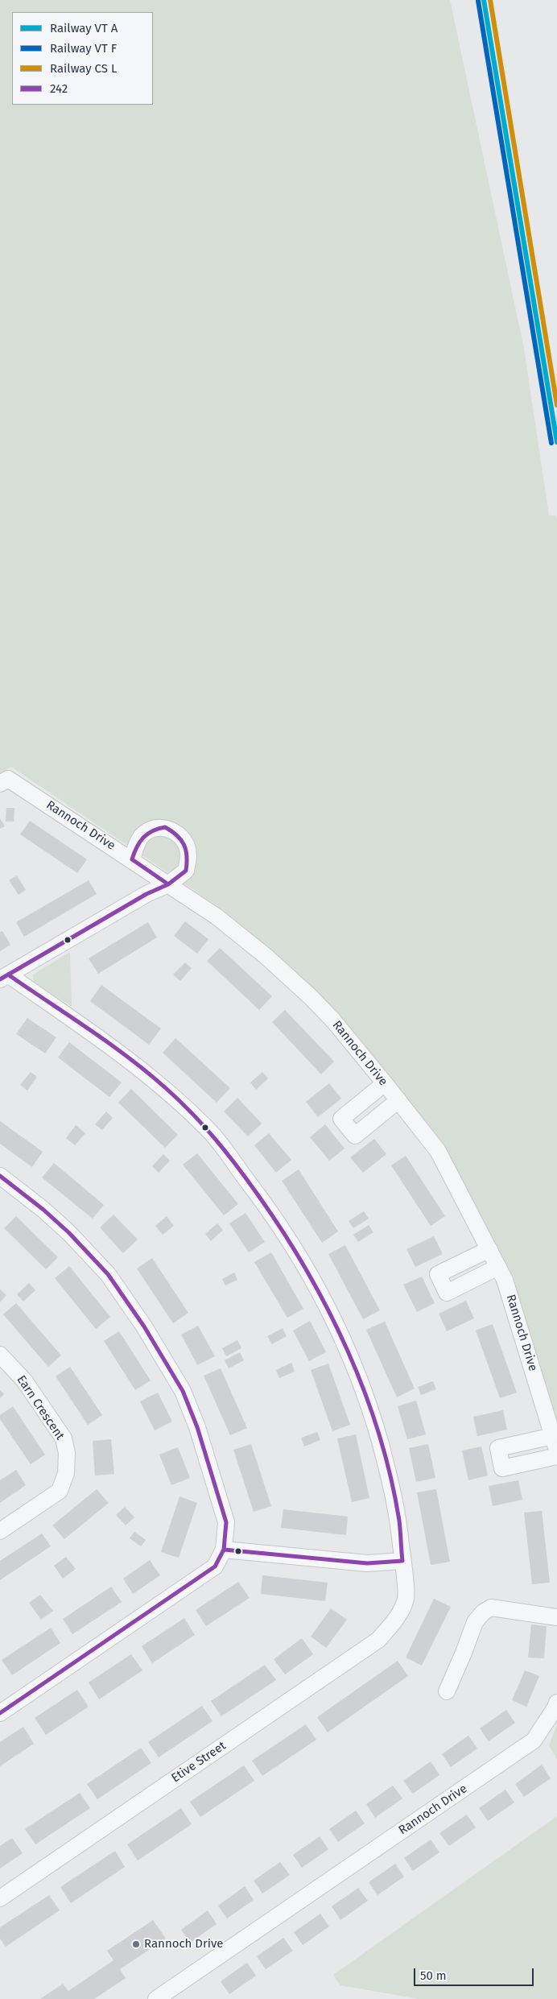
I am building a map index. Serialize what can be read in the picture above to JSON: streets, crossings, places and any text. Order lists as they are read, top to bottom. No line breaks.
{"streets":{"street":["Rannoch Drive","Earn Crescent","Etive Street"]},"places":["Rannoch Drive"],"lines":["transit line 242"],"legend":["Railway VT A","Railway VT F","Railway CS L","242"],"scale_bar":"50 m"}
